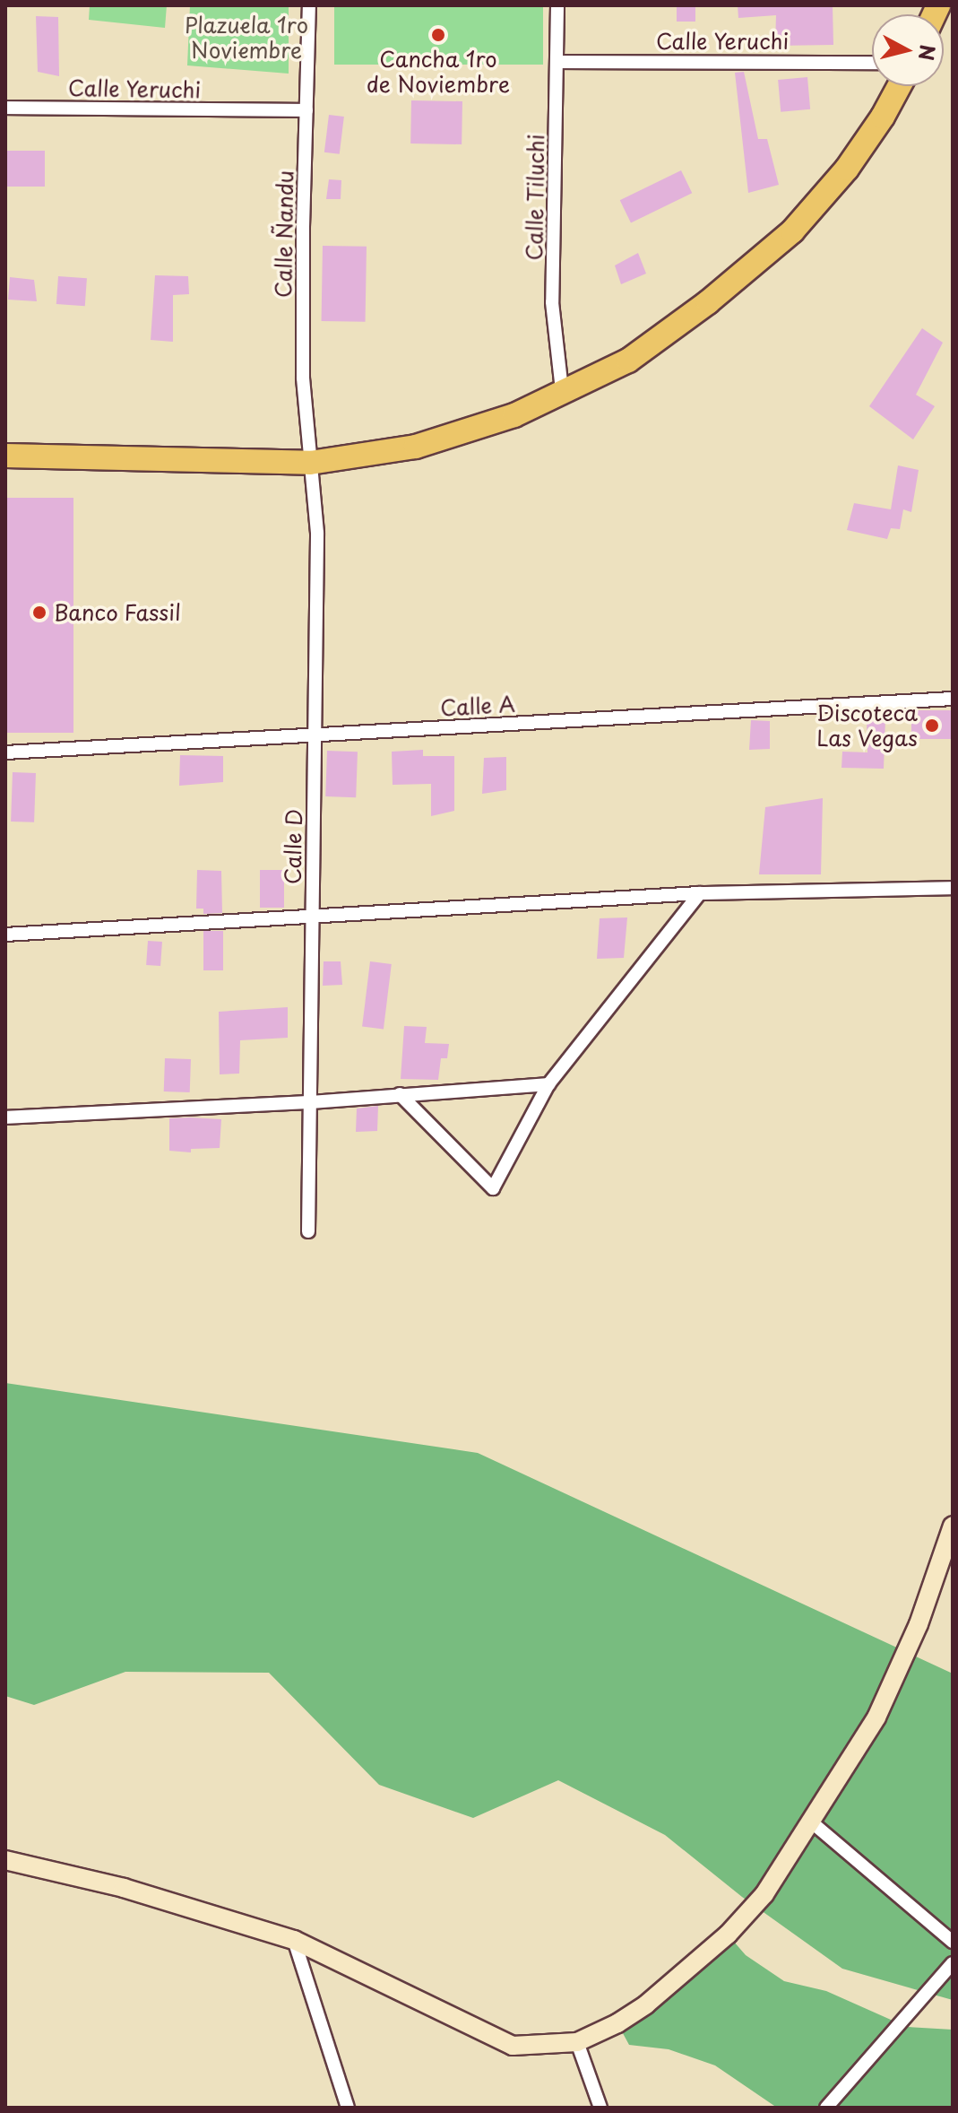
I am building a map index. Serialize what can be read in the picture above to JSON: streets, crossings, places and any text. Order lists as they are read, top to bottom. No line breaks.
{"streets":{"street":["Calle Yeruchi","Calle Tiluchi","Calle Ñandu","Calle A","Calle D"]},"crossings":[["Calle Yeruchi","Calle Tiluchi"],["Calle Yeruchi","Calle Ñandu"],["Calle Ñandu","Calle D"],["Calle A","Calle D"]],"parks":["Plazuela 1ro Noviembre"],"places":["Cancha 1ro de Noviembre","Banco Fassil","Discoteca Las Vegas"],"north":"right"}
